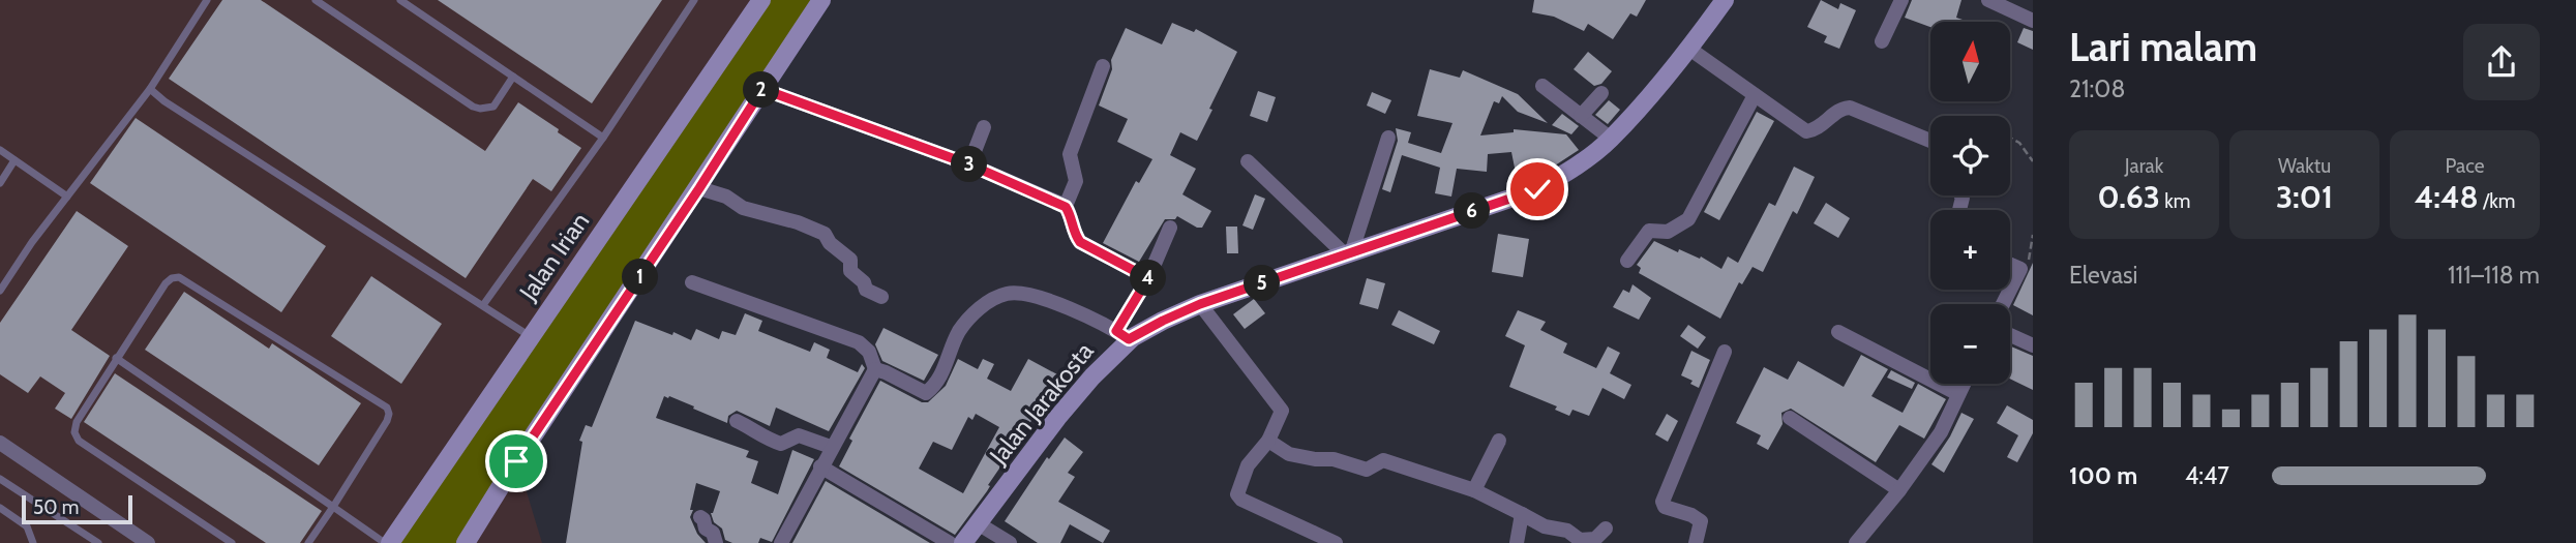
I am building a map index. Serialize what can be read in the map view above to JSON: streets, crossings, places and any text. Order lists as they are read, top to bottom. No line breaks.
{"streets":{"street":["Jalan Irian","Jalan Jarakosta"]},"scale_bar":"50 m","north":"top","page":{"heading":["Lari malam","21:08"],"map_buttons":["+","−"],"pins":["2","3","6","1","4","5"],"stats":[["Jarak","0.63 km"],["Waktu","3:01"],["Pace","4:48 /km"]],"chart":["Elevasi","111–118 m"],"list":[{"name":"100 m","note":"4:47"}],"scale":"50 m"}}
